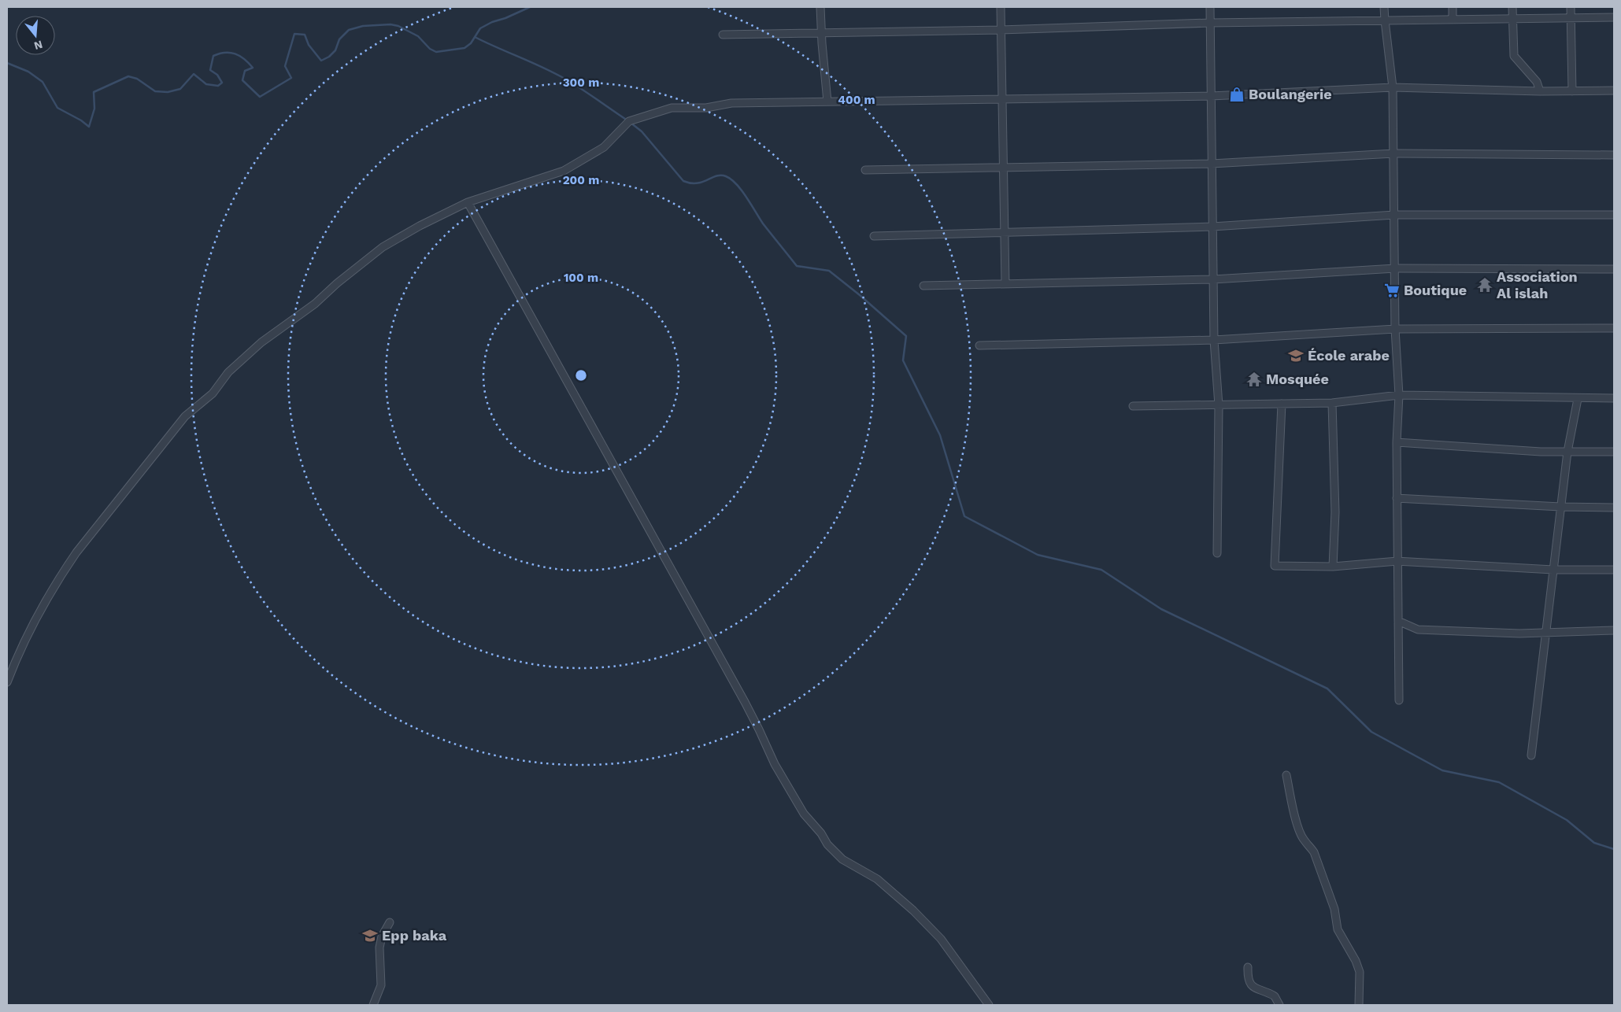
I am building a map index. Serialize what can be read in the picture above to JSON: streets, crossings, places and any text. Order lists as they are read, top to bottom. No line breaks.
{"places":{"shop":["Boulangerie"],"temple":["Association Al islah","Mosquée"],"supermarket":["Boutique"],"school or university":["École arabe","Epp baka"]},"north":"bottom","rings":["300 m","400 m","200 m","100 m"]}
